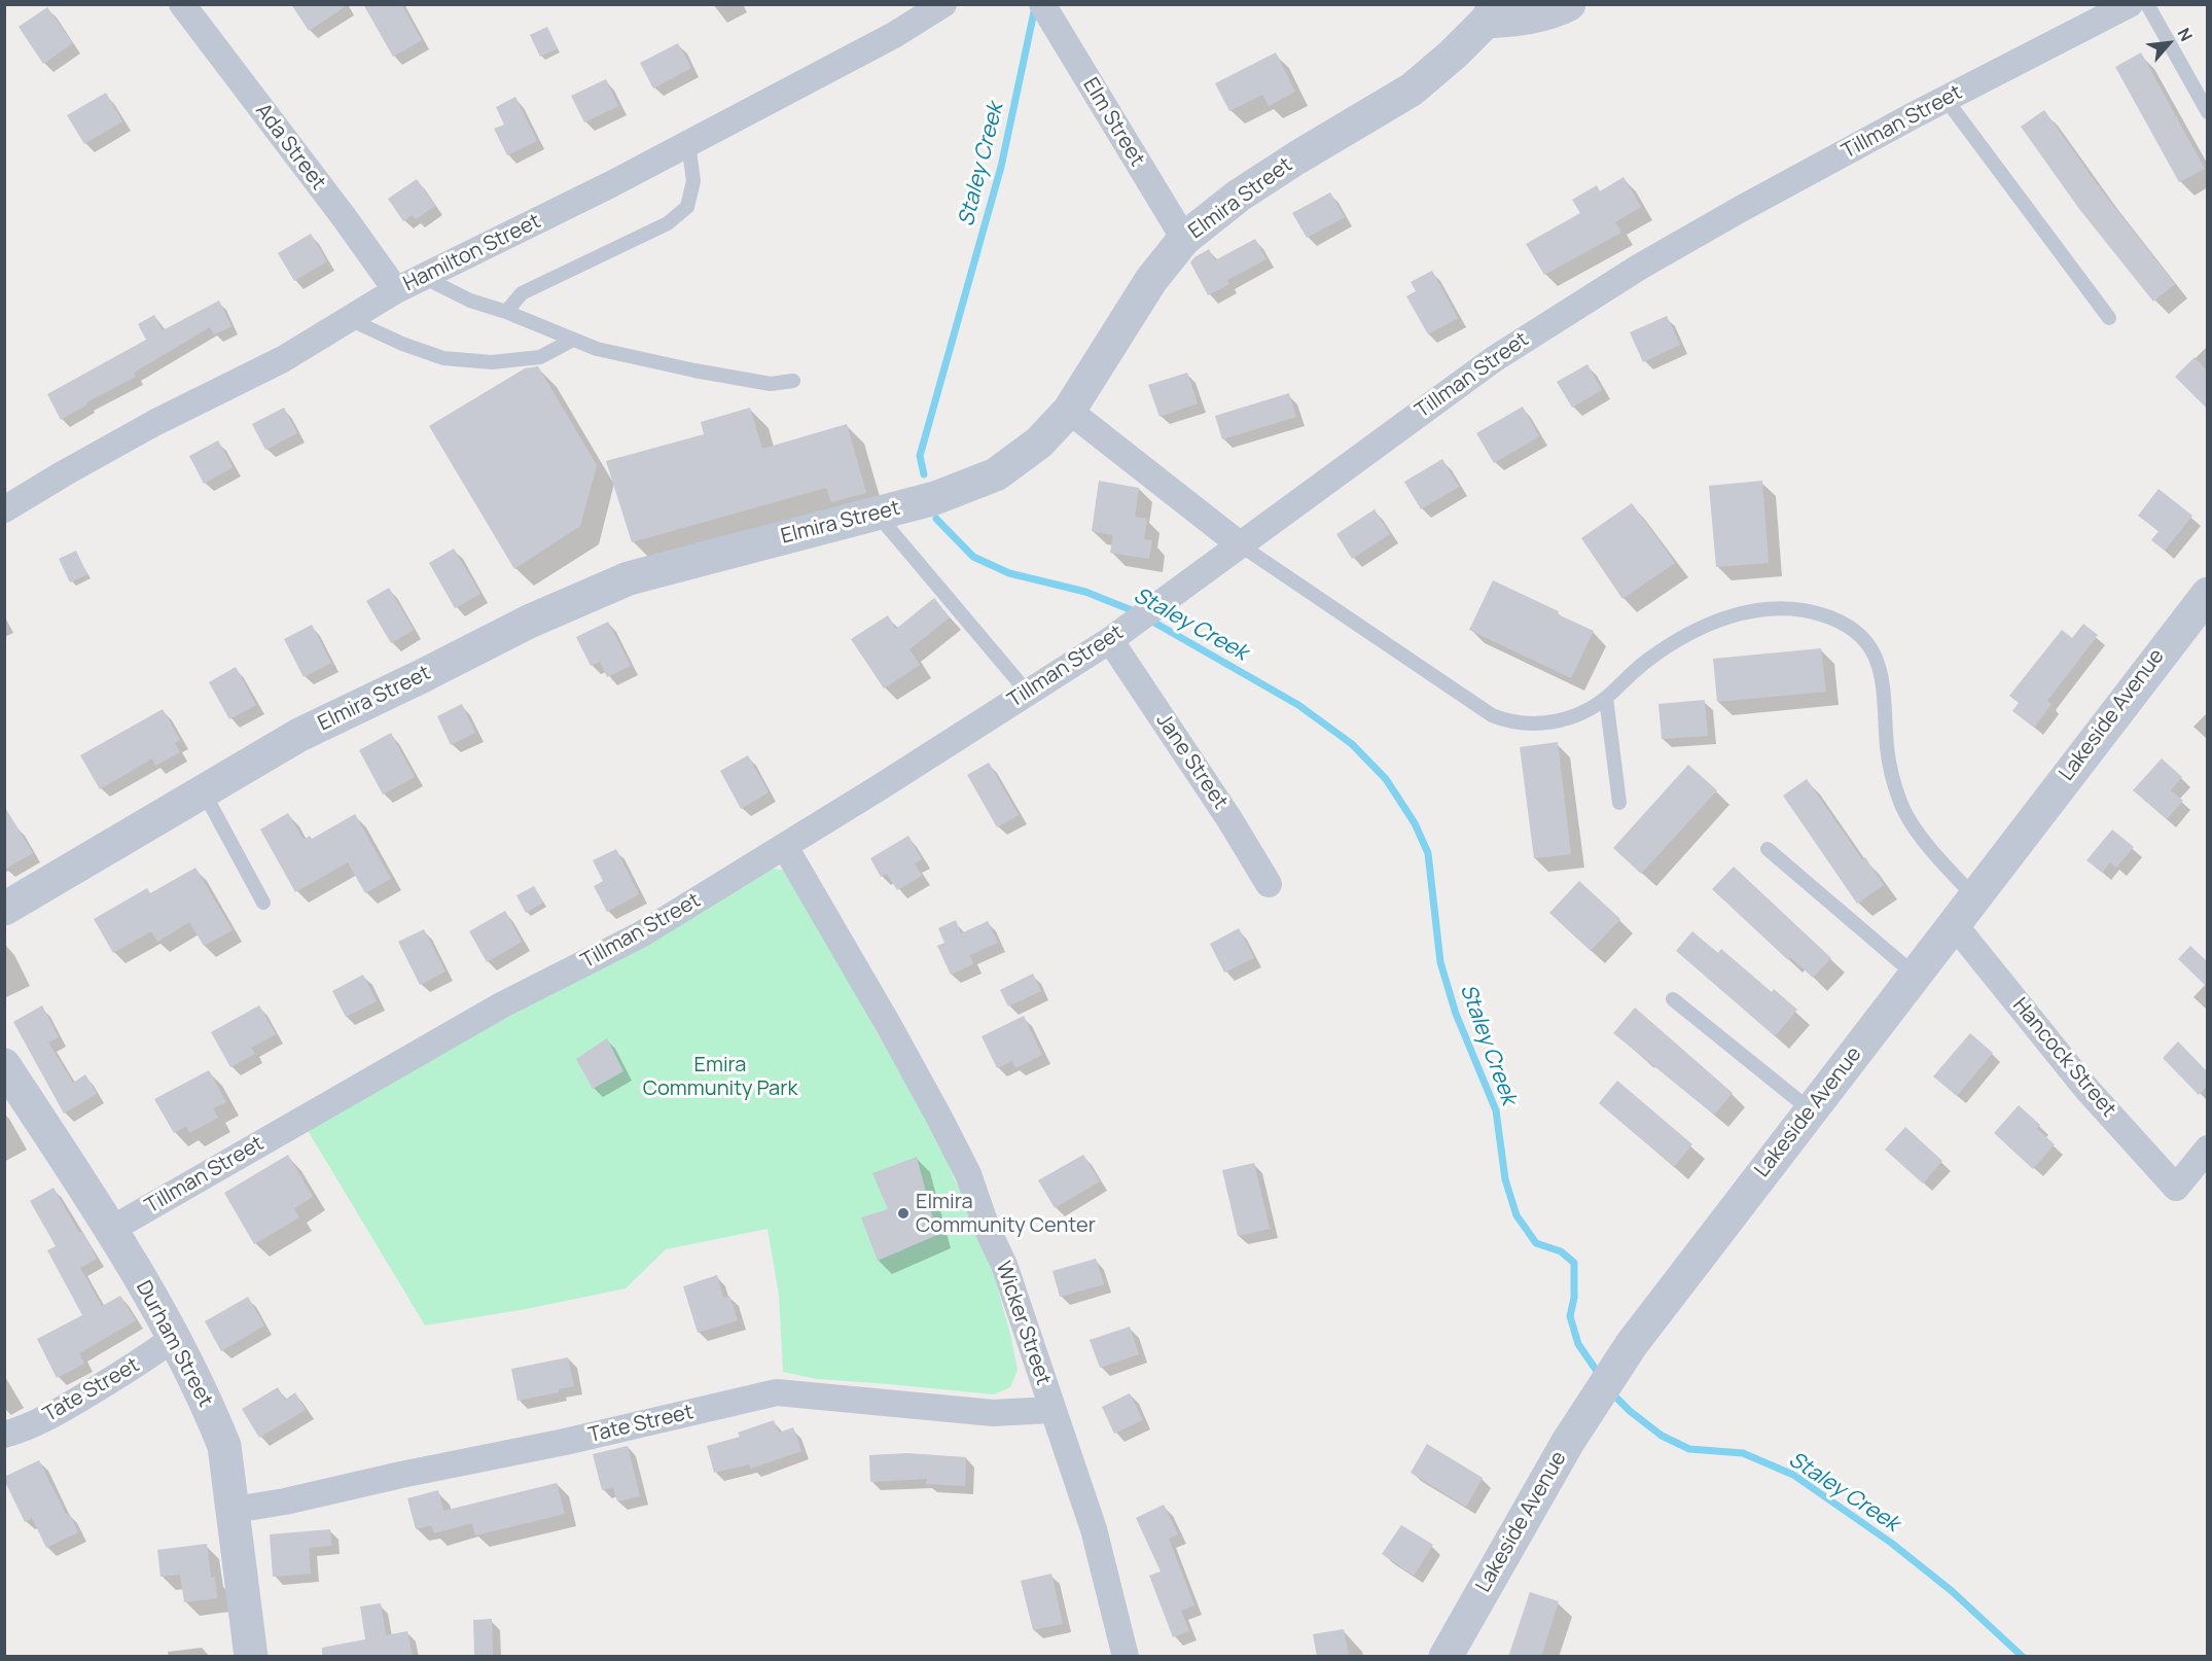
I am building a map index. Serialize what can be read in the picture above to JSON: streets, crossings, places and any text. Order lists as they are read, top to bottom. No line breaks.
{"streets":{"street":["Elm Street","Tillman Street","Ada Street","Elmira Street","Hamilton Street","Lakeside Avenue","Jane Street","Hancock Street","Wicker Street","Durham Street","Tate Street"]},"crossings":[["Elm Street","Elmira Street"],["Tillman Street","Jane Street"],["Tillman Street","Wicker Street"],["Tillman Street","Durham Street"],["Ada Street","Hamilton Street"],["Lakeside Avenue","Hancock Street"],["Wicker Street","Tate Street"],["Durham Street","Tate Street"]],"water":["Staley Creek"],"parks":["Emira Community Park"],"places":["Elmira Community Center"],"north":"top right"}
